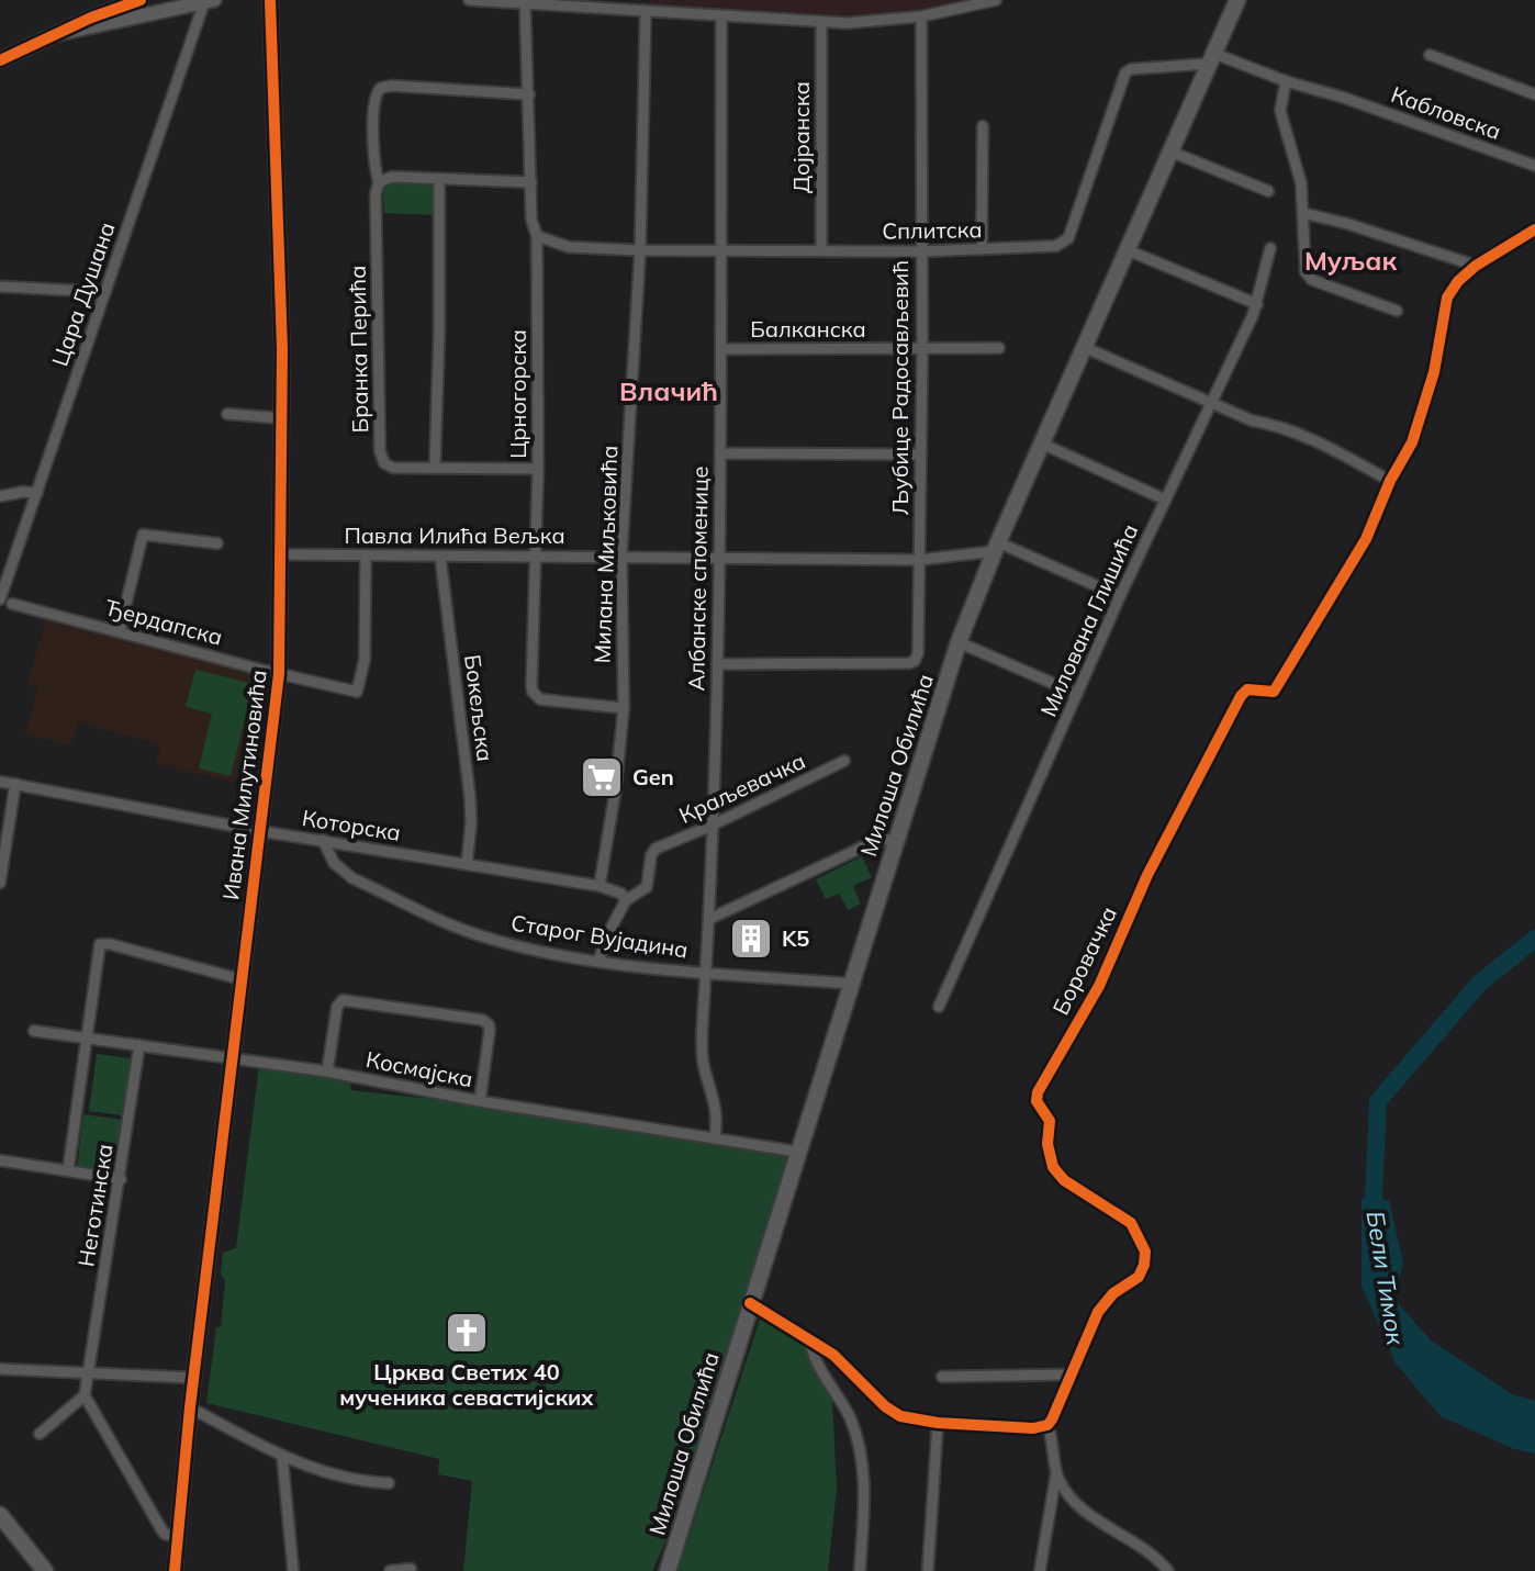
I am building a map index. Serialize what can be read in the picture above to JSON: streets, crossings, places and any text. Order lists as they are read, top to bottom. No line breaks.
{"streets":{"main road":["Милоша Обилића"],"street":["Кабловска","Дојранска","Сплитска","Цара Душана","Балканска","Бранка Перића","Љубице Радосављевић","Црногорска","Павла Илића Вељка","Милана Миљковића","Албанске споменице","Милована Глишића","Ђердапска","Бокељска","Ивана Милутиновића","Краљевачка","Которска","Старог Вујадина","Боровачка","Космајска","Неготинска"]},"crossings":[["Кабловска","Сплитска"],["Кабловска","Милоша Обилића"],["Дојранска","Сплитска"],["Сплитска","Љубице Радосављевић"],["Сплитска","Црногорска"],["Сплитска","Милана Миљковића"],["Сплитска","Албанске споменице"],["Сплитска","Милоша Обилића"],["Балканска","Љубице Радосављевић"],["Балканска","Албанске споменице"],["Бранка Перића","Црногорска"],["Љубице Радосављевић","Павла Илића Вељка"],["Љубице Радосављевић","Албанске споменице"],["Црногорска","Павла Илића Вељка"],["Црногорска","Милана Миљковића"],["Павла Илића Вељка","Милана Миљковића"],["Павла Илића Вељка","Албанске споменице"],["Павла Илића Вељка","Ђердапска"],["Павла Илића Вељка","Бокељска"],["Павла Илића Вељка","Милоша Обилића"],["Павла Илића Вељка","Ивана Милутиновића"],["Милана Миљковића","Которска"],["Албанске споменице","Краљевачка"],["Албанске споменице","Старог Вујадина"],["Албанске споменице","Космајска"],["Ђердапска","Ивана Милутиновића"],["Бокељска","Которска"],["Милоша Обилића","Старог Вујадина"],["Милоша Обилића","Космајска"],["Ивана Милутиновића","Которска"],["Ивана Милутиновића","Космајска"],["Ивана Милутиновића","Неготинска"],["Краљевачка","Которска"],["Которска","Старог Вујадина"],["Космајска","Неготинска"]],"districts":["Муљак","Влачић"],"water":["Бели Тимок"],"places":{"supermarket":["Gen"],"building":["K5"],"church":["Црква Светих 40 мученика севастијских"]}}
